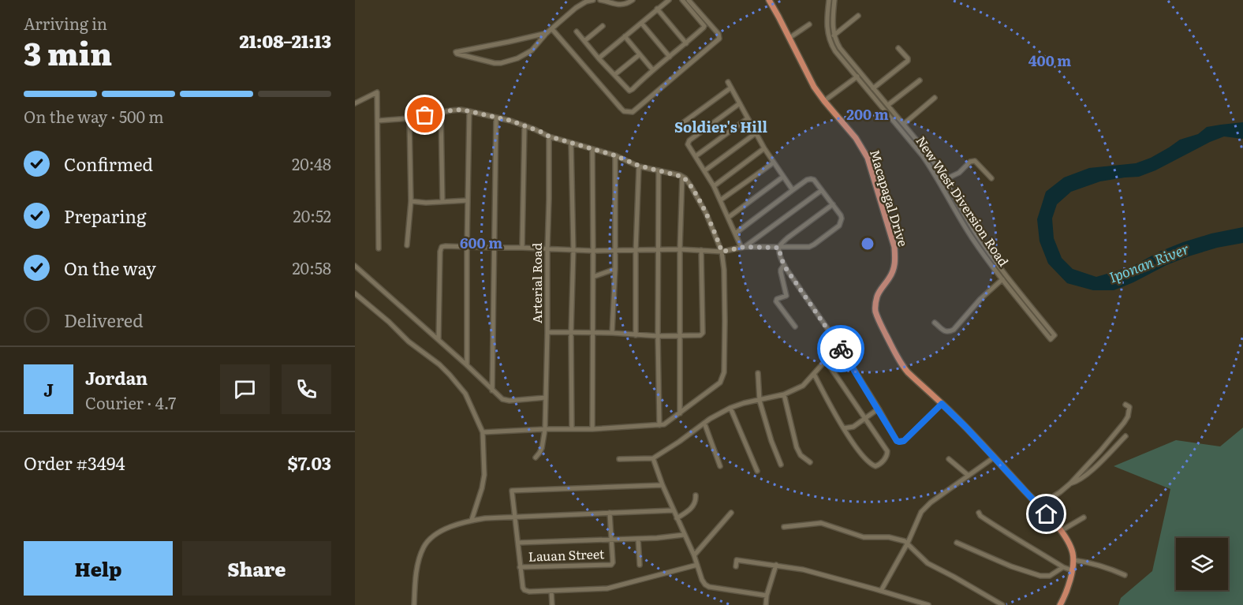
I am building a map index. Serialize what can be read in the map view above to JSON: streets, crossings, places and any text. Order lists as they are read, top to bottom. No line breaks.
{"streets":{"main road":["Macapagal Drive"],"street":["New West Diversion Road","Arterial Road","Lauan Street"]},"districts":["Soldier's Hill"],"water":["Iponan River"],"page":{"heading":["3 min","Arriving in","21:08–21:13"],"panel":["Jordan","Courier · 4.7","Order #3494","$7.03"],"bar":"On the way · 500 m","list":[["Confirmed","20:48"],["Preparing","20:52"],["On the way","20:58"],"Delivered"],"round":"J","buttons":["Help","Share"]},"rings":["400 m","200 m","600 m"]}
